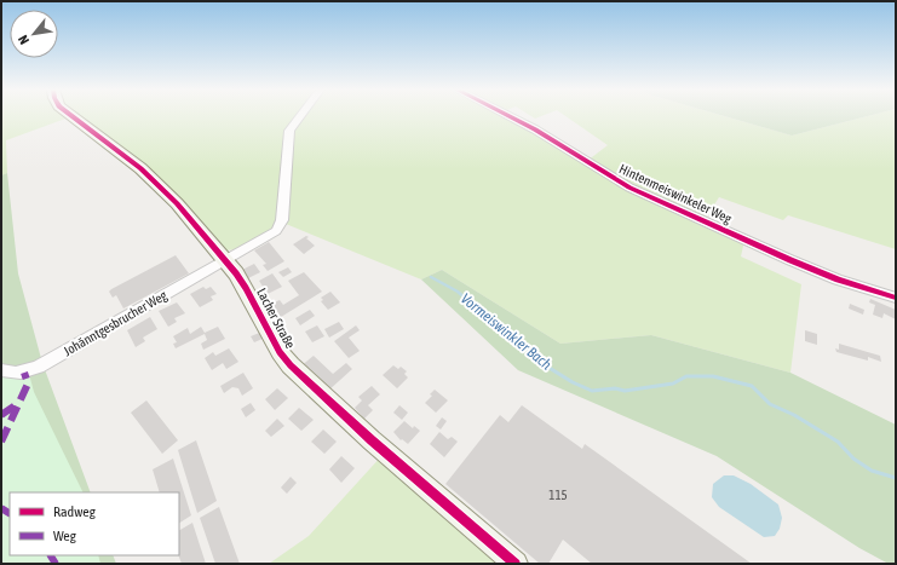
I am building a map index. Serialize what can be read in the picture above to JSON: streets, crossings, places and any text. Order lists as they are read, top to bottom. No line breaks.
{"streets":{"street":["Hintenmeiswinkeler Weg","Lacher Straße","Johänntgesbrucher Weg"]},"crossings":[["Lacher Straße","Johänntgesbrucher Weg"]],"water":["Vormeiswinkler Bach"],"house_numbers":["115"],"legend":["Radweg","Weg"],"north":"bottom left"}
